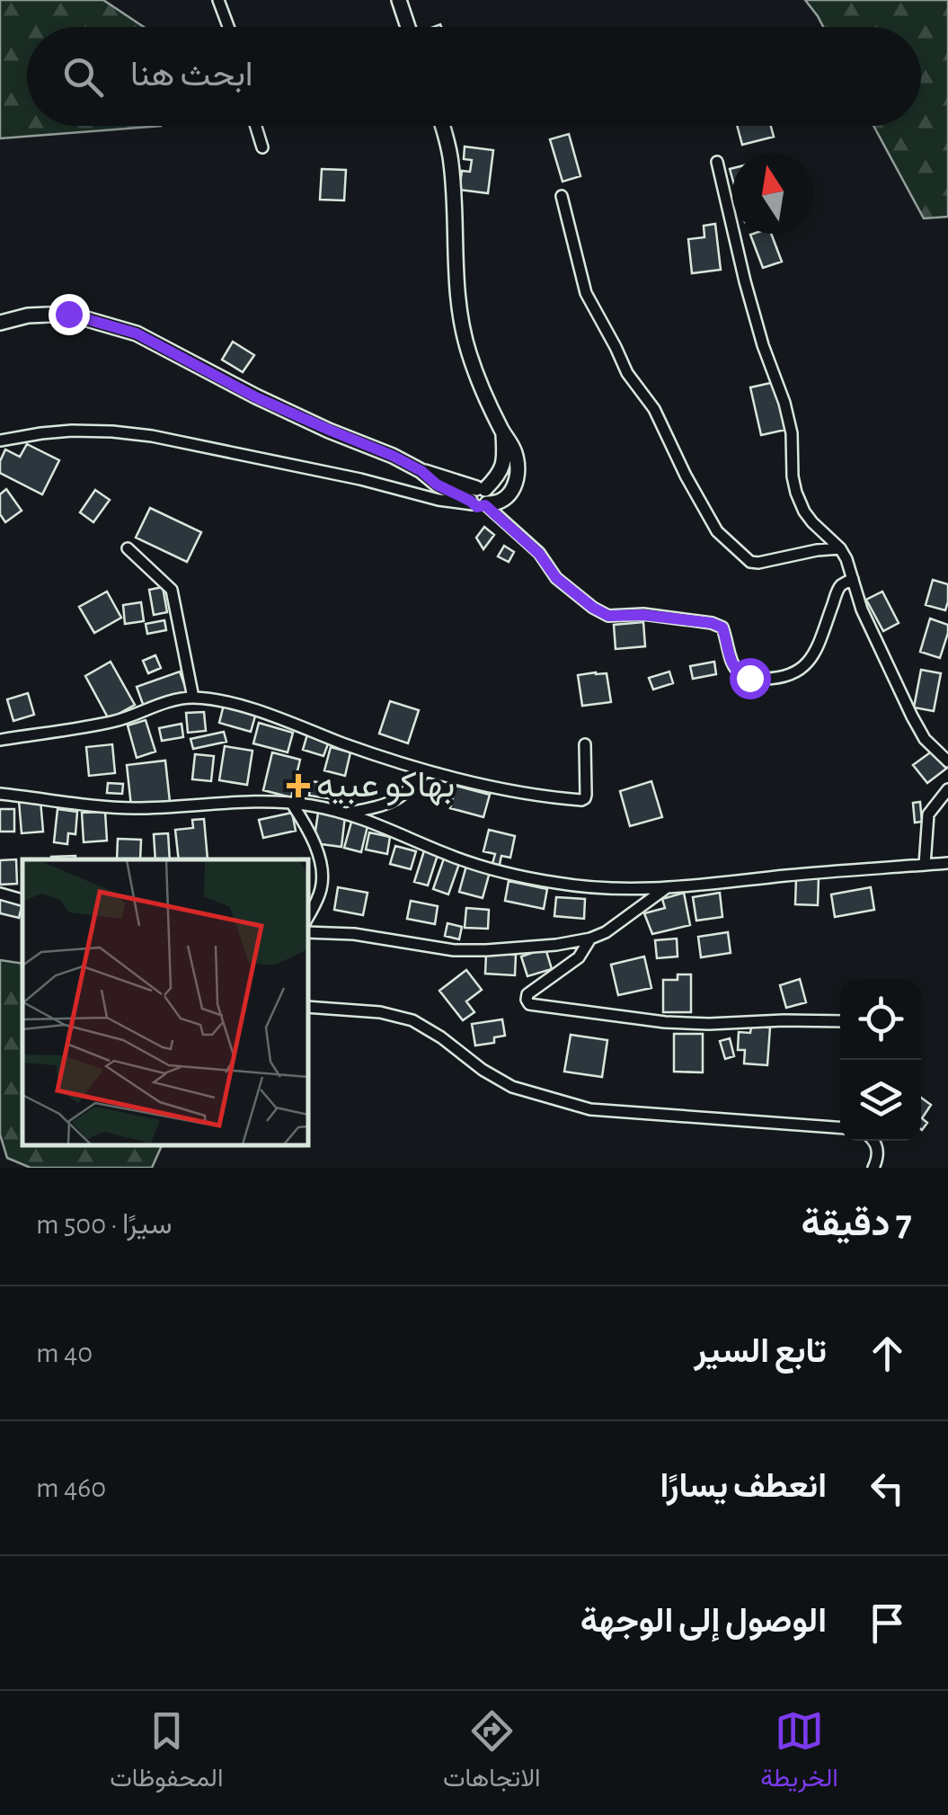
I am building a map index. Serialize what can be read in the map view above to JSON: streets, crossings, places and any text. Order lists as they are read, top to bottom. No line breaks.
{"places":{"health":["بهاكو عبيه"]},"north":"top","page":{"search":"ابحث هنا","heading":["7 دقيقة","سيرًا · 500 m"],"list":[["تابع السير","40 m"],["انعطف يسارًا","460 m"],"الوصول إلى الوجهة"],"nav":["الخريطة","الاتجاهات","المحفوظات"]}}
